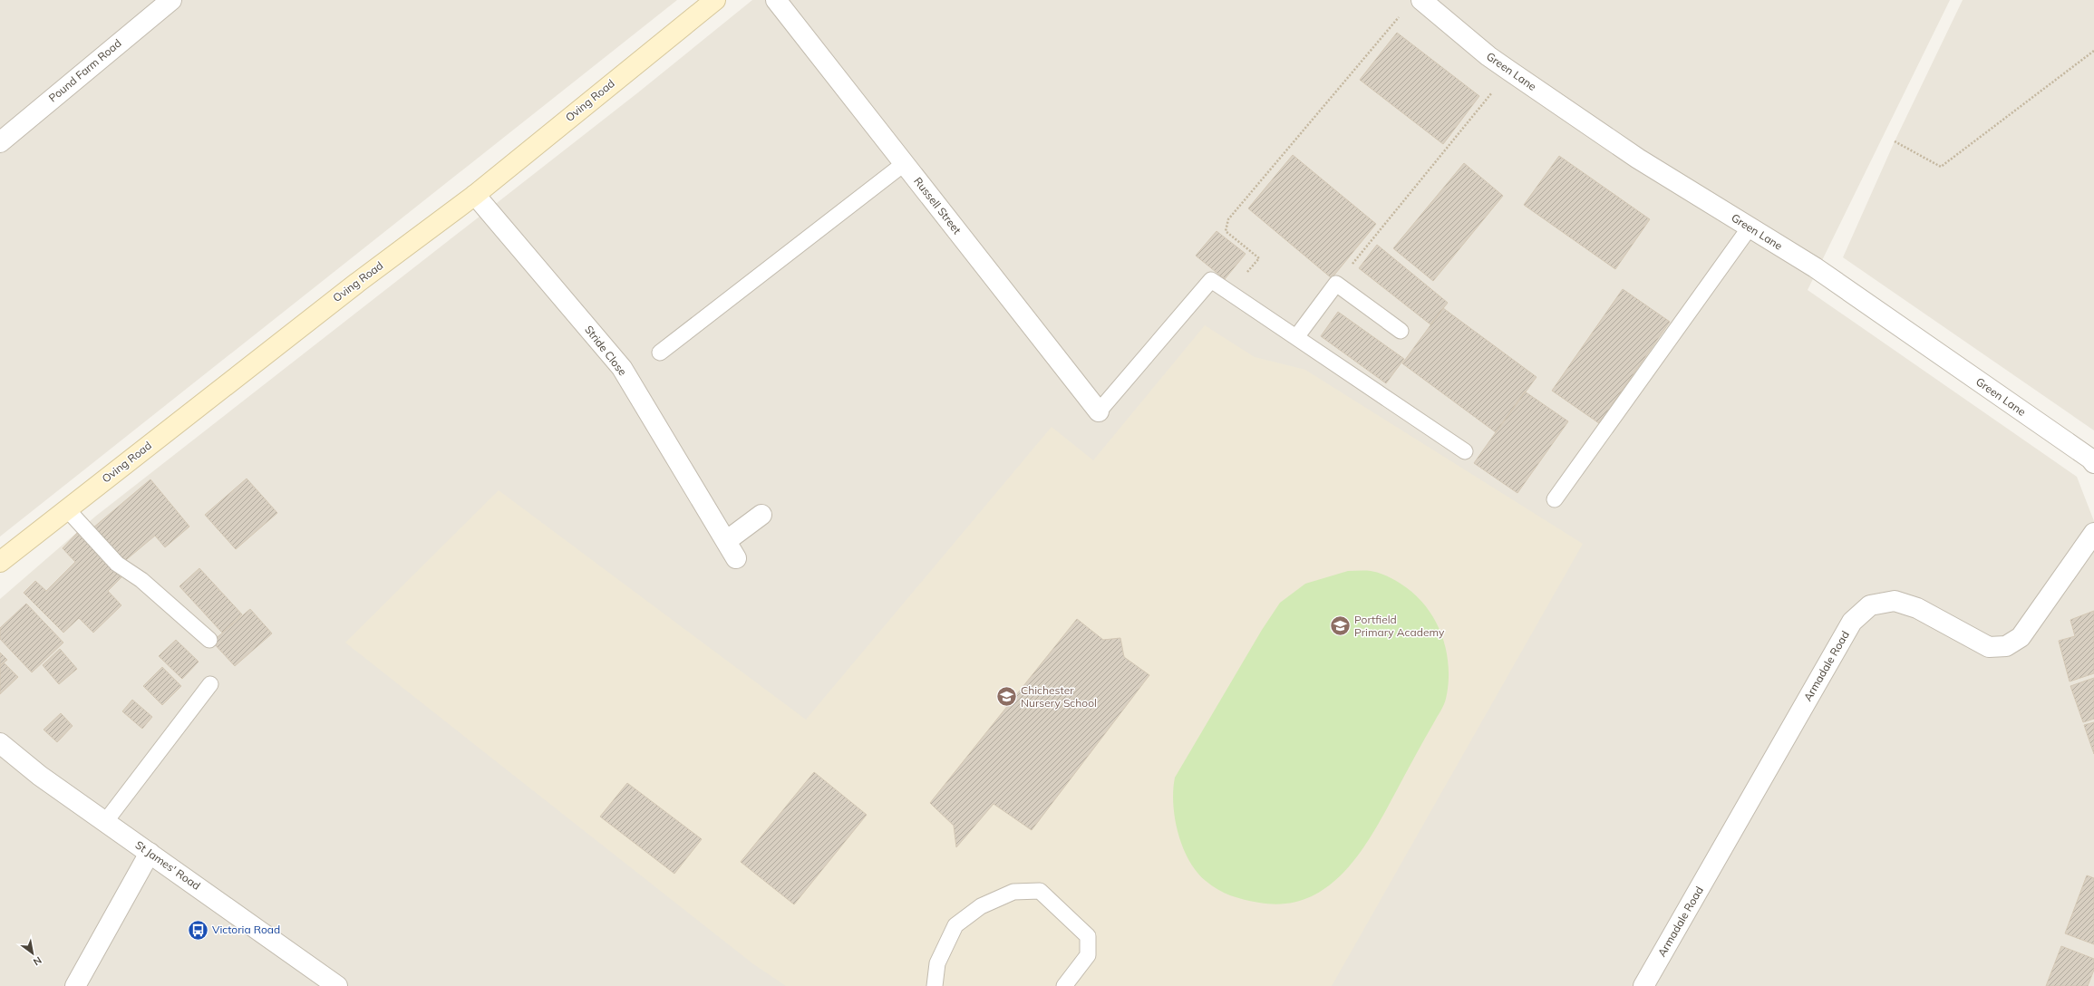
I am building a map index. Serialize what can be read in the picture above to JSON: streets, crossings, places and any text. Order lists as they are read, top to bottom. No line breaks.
{"streets":{"main road":["Oving Road"],"street":["Pound Farm Road","Green Lane","Russell Street","Stride Close","Armadale Road","St James' Road"]},"crossings":[["Oving Road","Stride Close"]],"places":{"school or university":["Portfield Primary Academy","Chichester Nursery School"],"bus stop":["Victoria Road"]},"north":"bottom right"}
